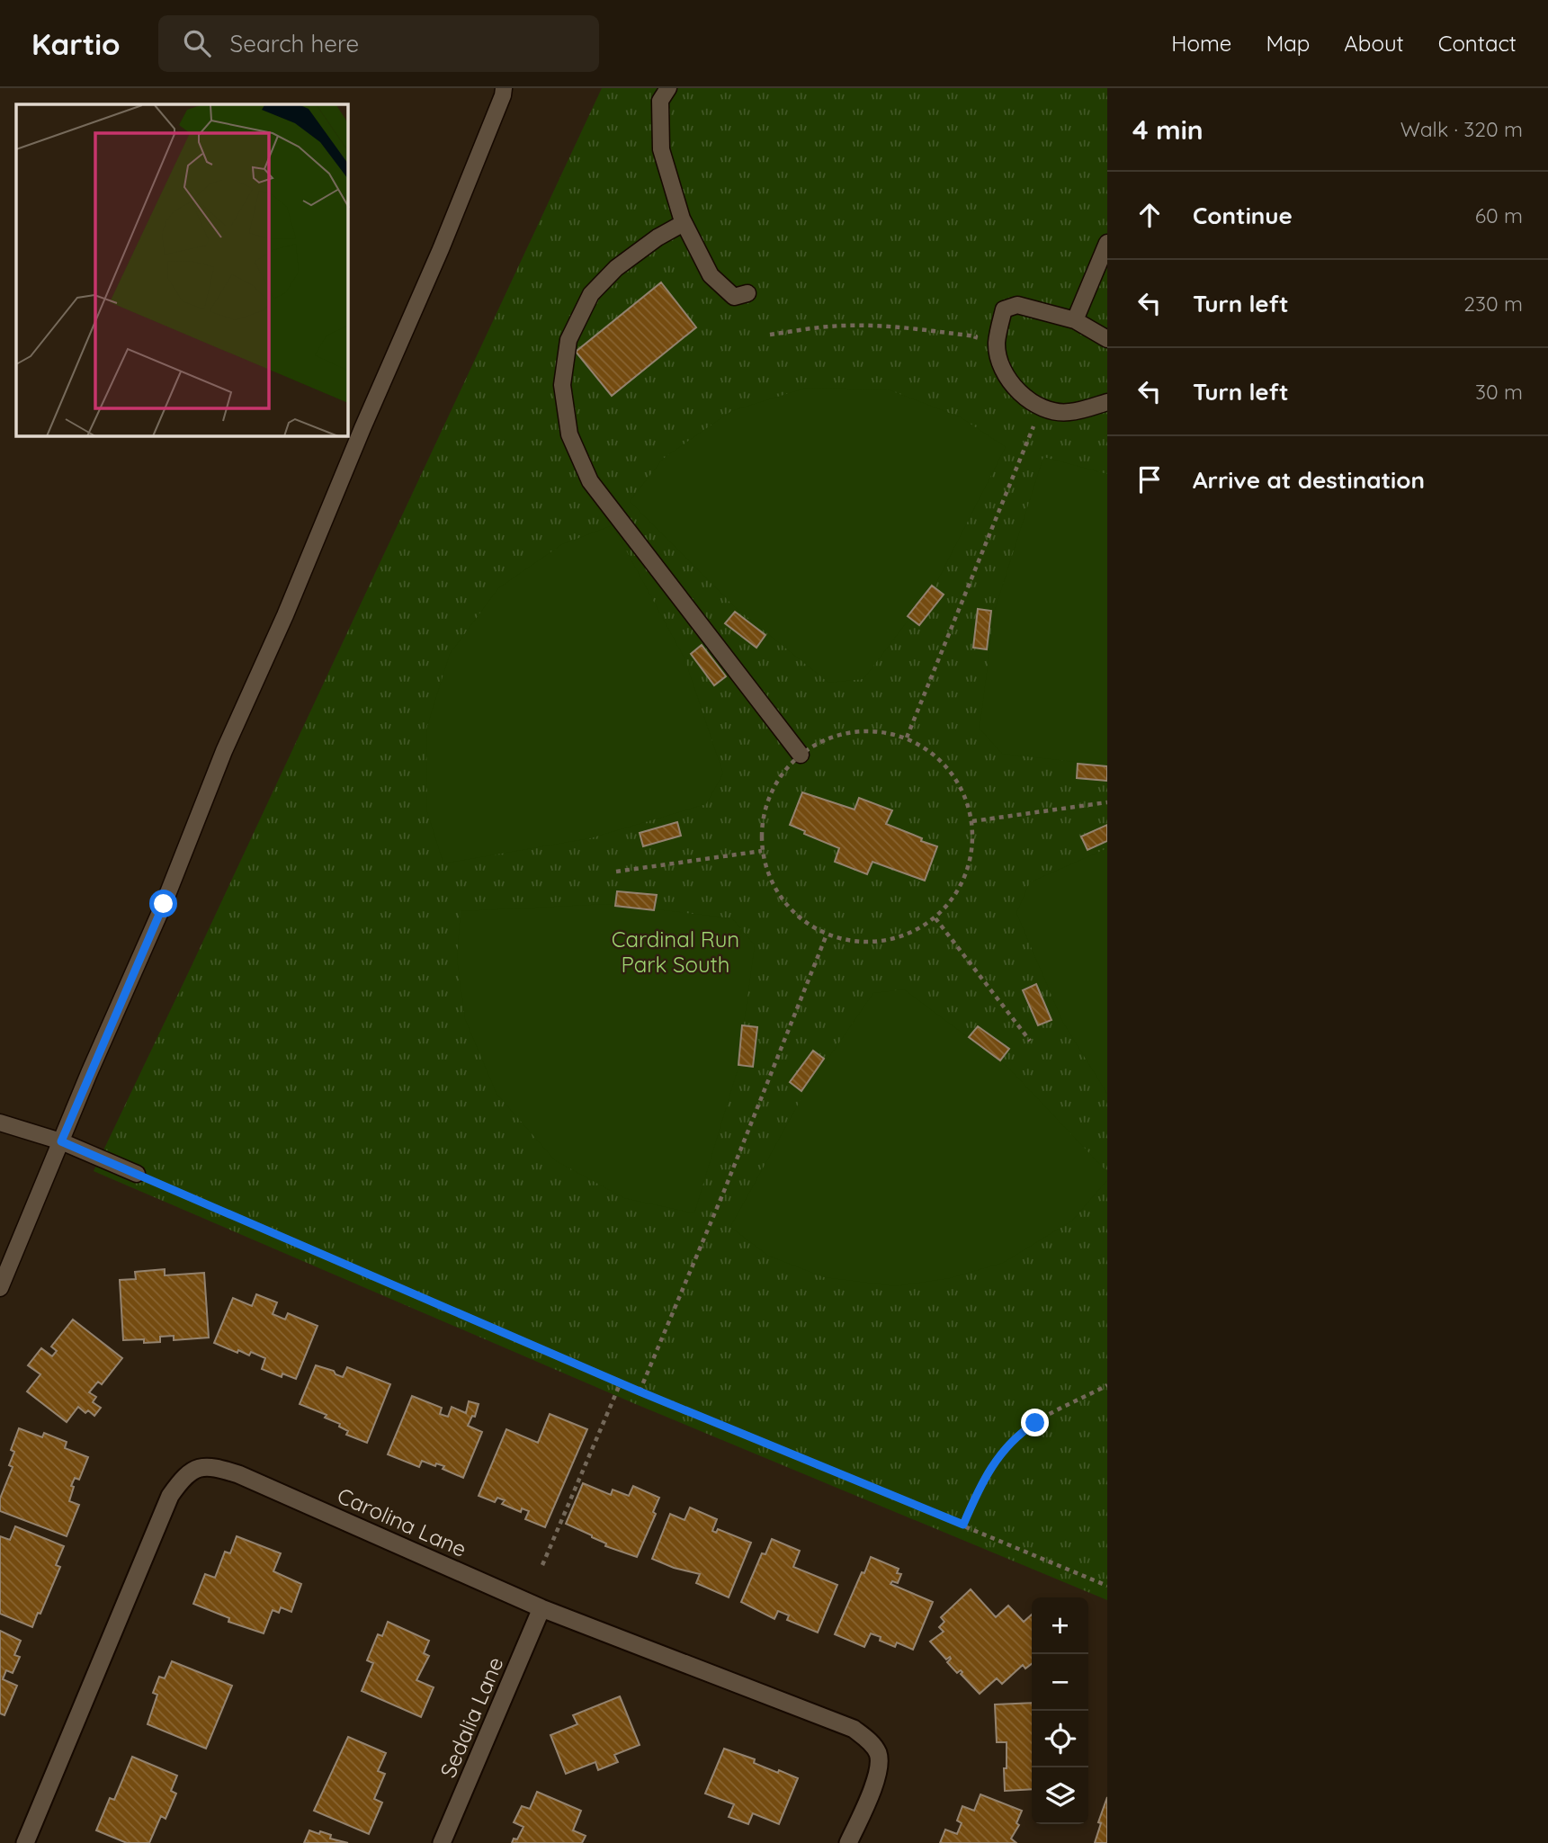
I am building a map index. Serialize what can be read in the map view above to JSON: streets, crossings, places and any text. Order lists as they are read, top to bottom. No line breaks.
{"streets":{"street":["Carolina Lane","Sedalia Lane"]},"crossings":[["Carolina Lane","Sedalia Lane"]],"parks":["Cardinal Run Park South"],"page":{"header":"Kartio","search":"Search here","nav":["Home","Map","About","Contact"],"heading":["4 min","Walk · 320 m"],"list":[["Continue","60 m"],["Turn left","230 m"],["Turn left","30 m"],"Arrive at destination"],"map_buttons":["+","−"]}}
